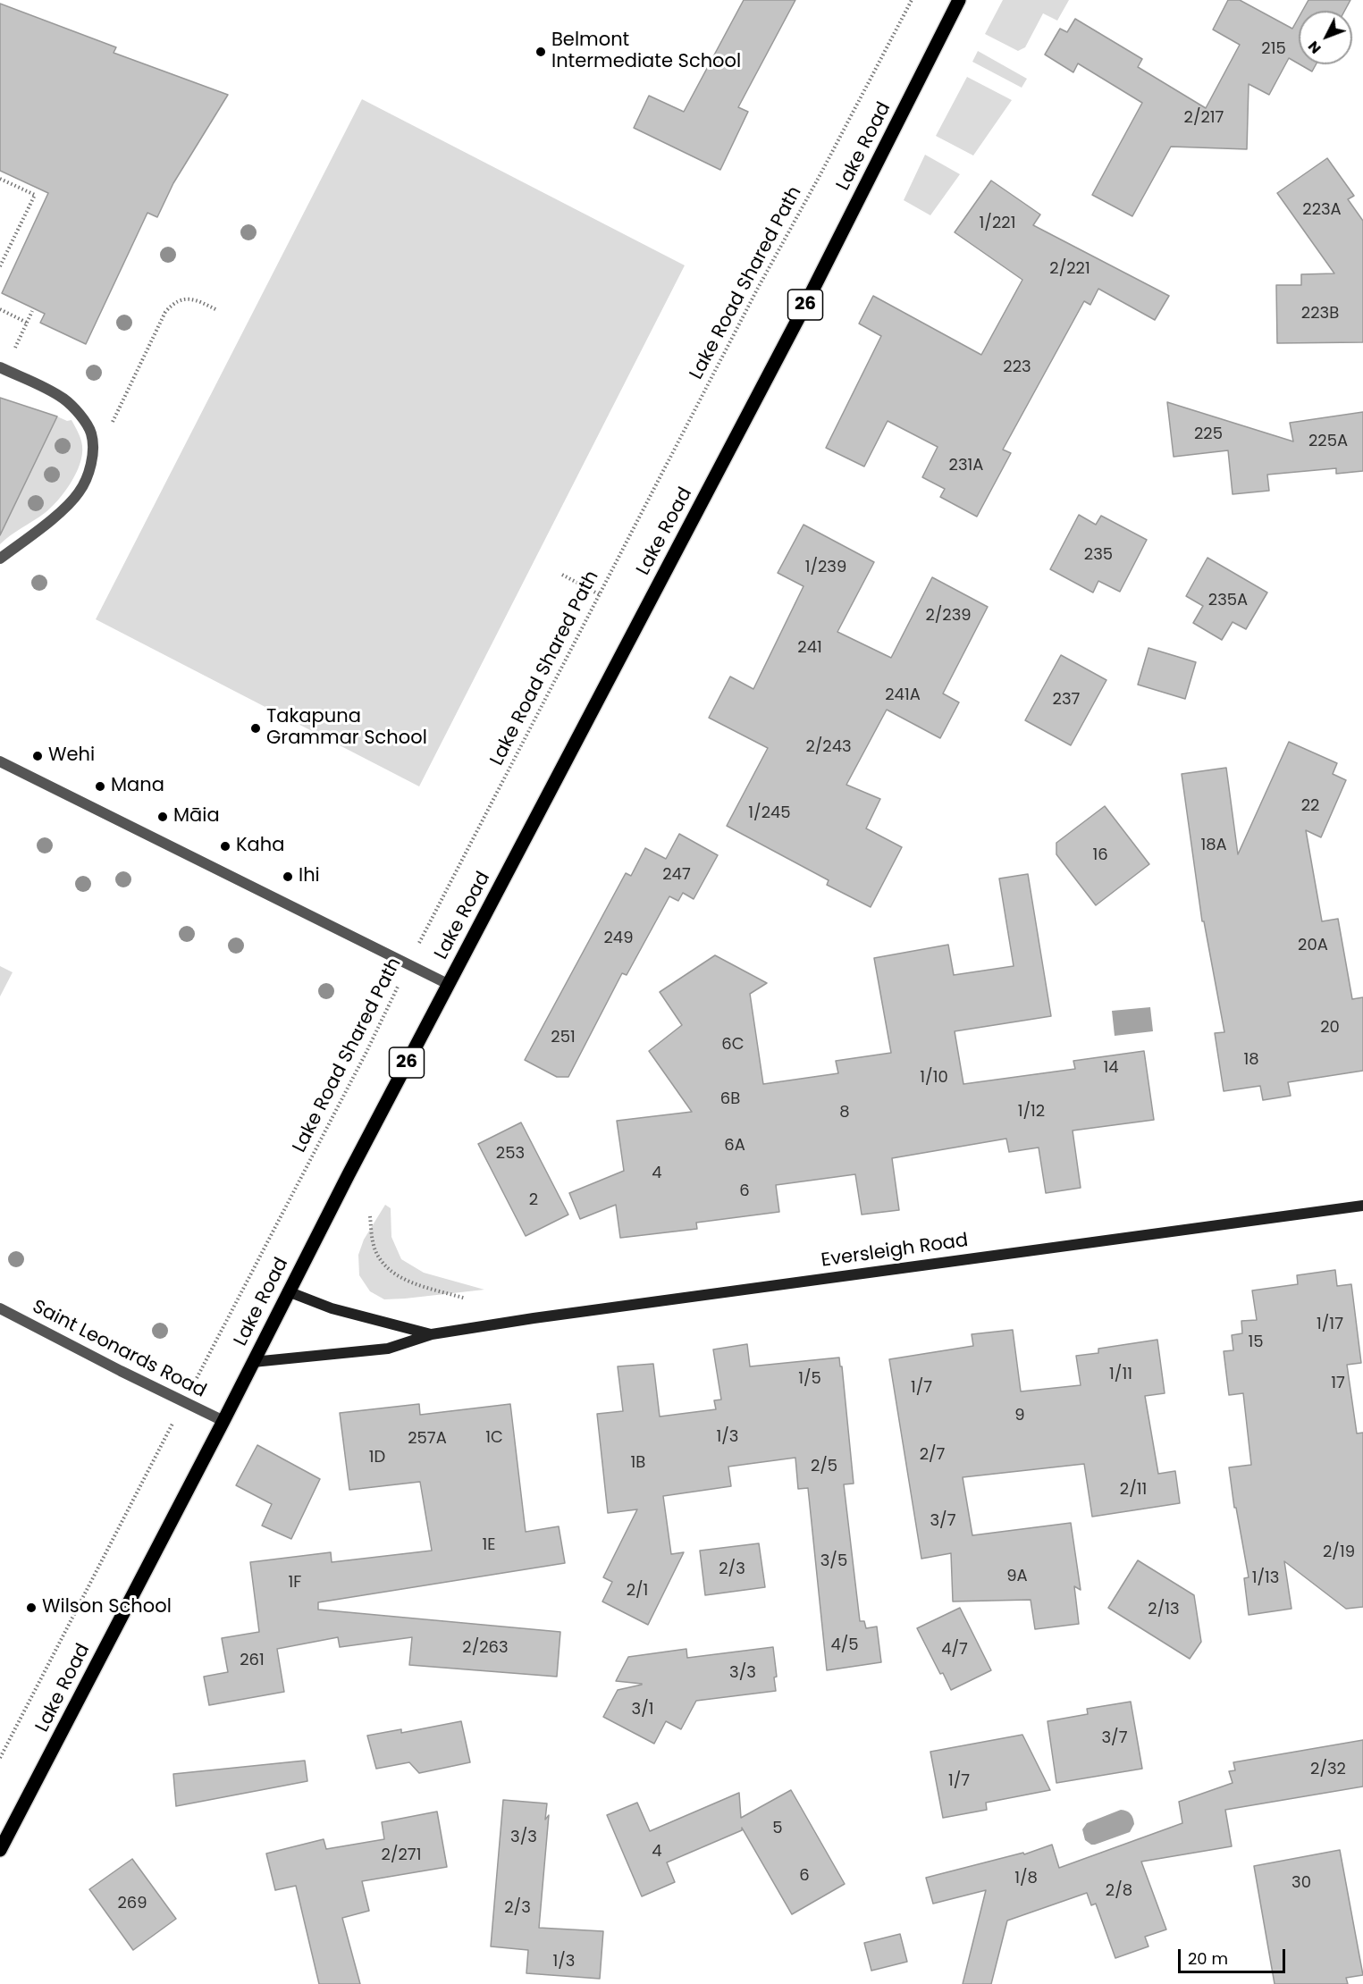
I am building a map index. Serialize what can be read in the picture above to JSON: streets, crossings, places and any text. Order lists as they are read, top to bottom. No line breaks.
{"streets":{"main road":["Lake Road","26"],"street":["Eversleigh Road","Saint Leonards Road"],"path":["Lake Road Shared Path"]},"crossings":[["Lake Road","Eversleigh Road"],["Lake Road","Saint Leonards Road"]],"places":["Belmont Intermediate School","Takapuna Grammar School","Wehi","Mana","Māia","Kaha","Ihi","Wilson School"],"house_numbers":["215","2/217","223A","1/221","2/221","223B","223","225","225A","231A","235","1/239","235A","2/239","241","241A","237","2/243","22","1/245","18A","16","247","249","20A","20","251","6C","18","14","1/10","6B","1/12","8","6A","253","4","6","2","1/17","15","1/11","1/5","17","1/7","9","1/3","1C","257A","2/7","1D","1B","2/5","2/11","3/7","1E","2/19","3/5","2/3","9A","1/13","1F","2/1","2/13","4/5","2/263","4/7","261","3/3","3/1","3/7","2/32","1/7","5","3/3","4","2/271","6","1/8","30","2/8","269","2/3","1/3"],"scale_bar":"20 m","north":"bottom left"}
